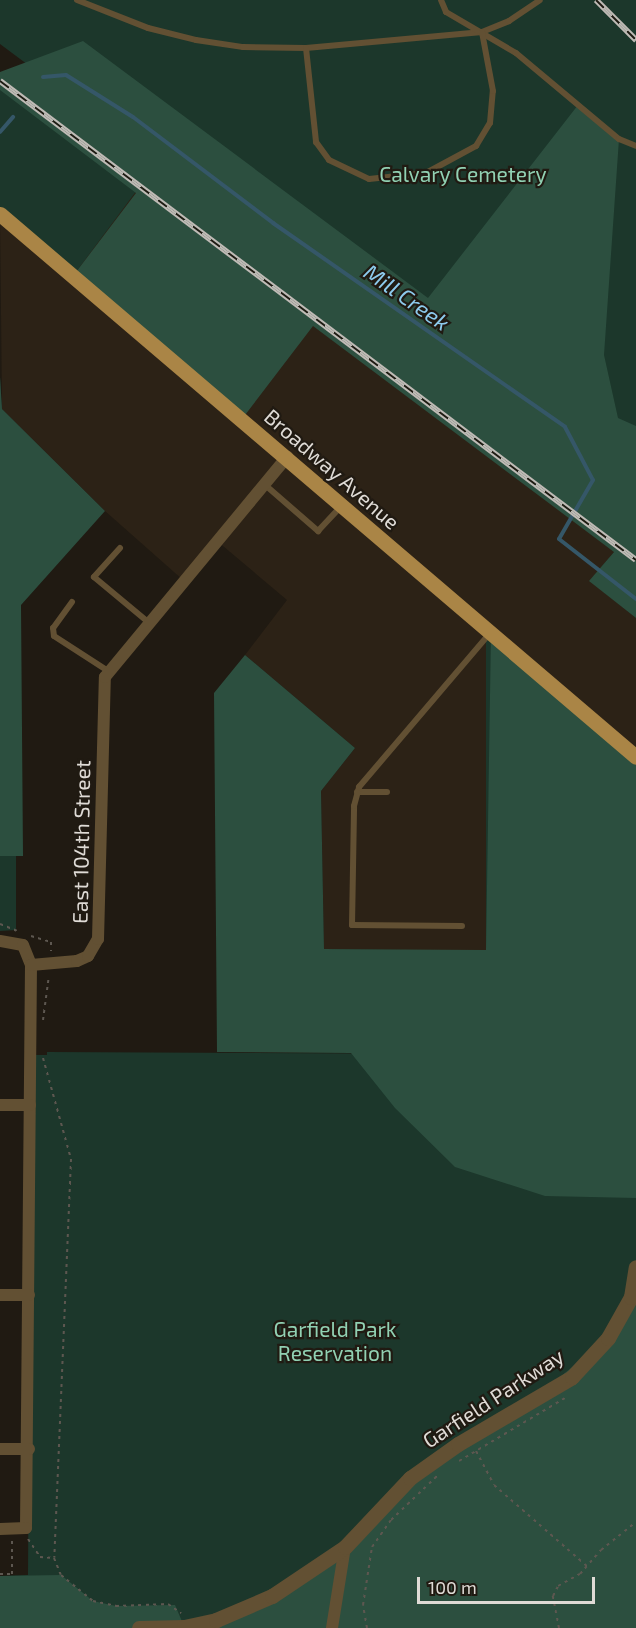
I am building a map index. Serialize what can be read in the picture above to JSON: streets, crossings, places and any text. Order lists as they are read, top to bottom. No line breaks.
{"streets":{"main road":["Broadway Avenue"],"street":["East 104th Street","Garfield Parkway"]},"crossings":[["Broadway Avenue","East 104th Street"]],"water":["Mill Creek"],"parks":["Calvary Cemetery","Garfield Park Reservation"],"scale_bar":"100 m"}
